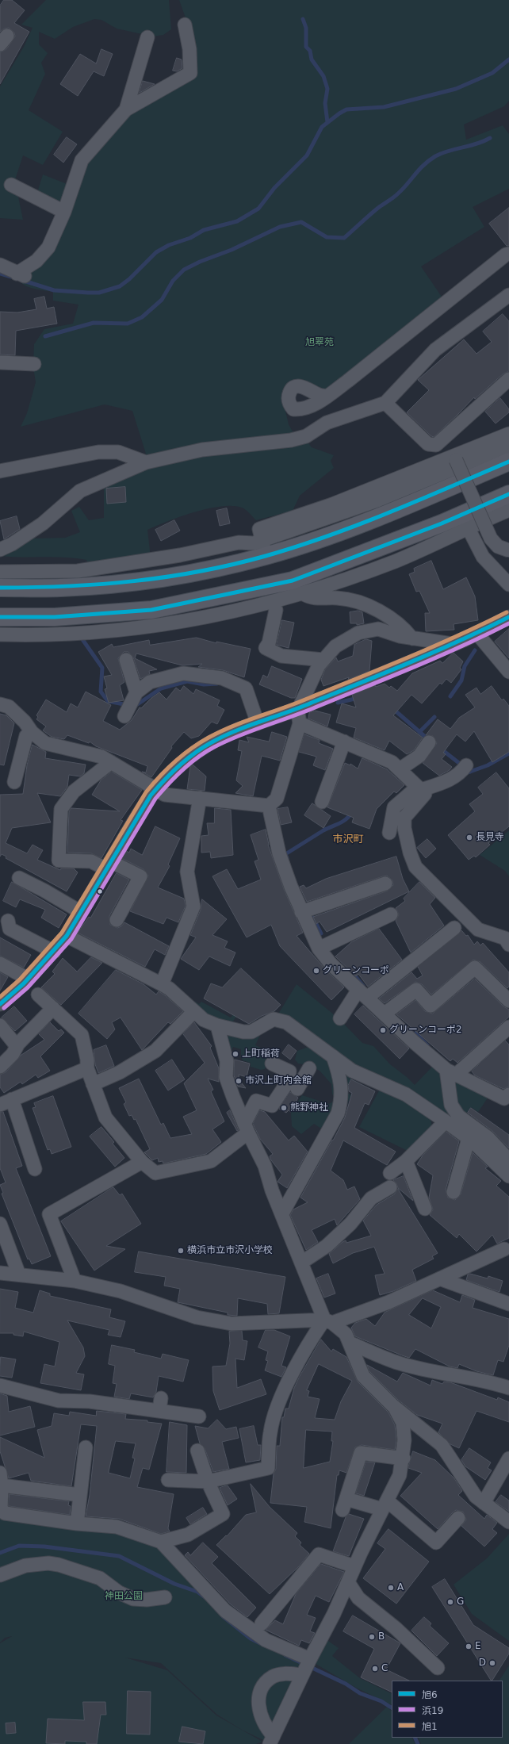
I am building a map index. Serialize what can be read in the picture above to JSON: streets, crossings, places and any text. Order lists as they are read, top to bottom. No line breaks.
{"districts":["市沢町"],"parks":["旭翠苑","神田公園"],"places":["長見寺","グリーンコーポ","グリーンコーポ2","上町稲荷","市沢上町内会館","熊野神社","横浜市立市沢小学校","A","G","B","E","D","C"],"lines":["transit line 旭6","transit line 旭1","transit line 浜19"],"legend":["旭6","浜19","旭1"]}
